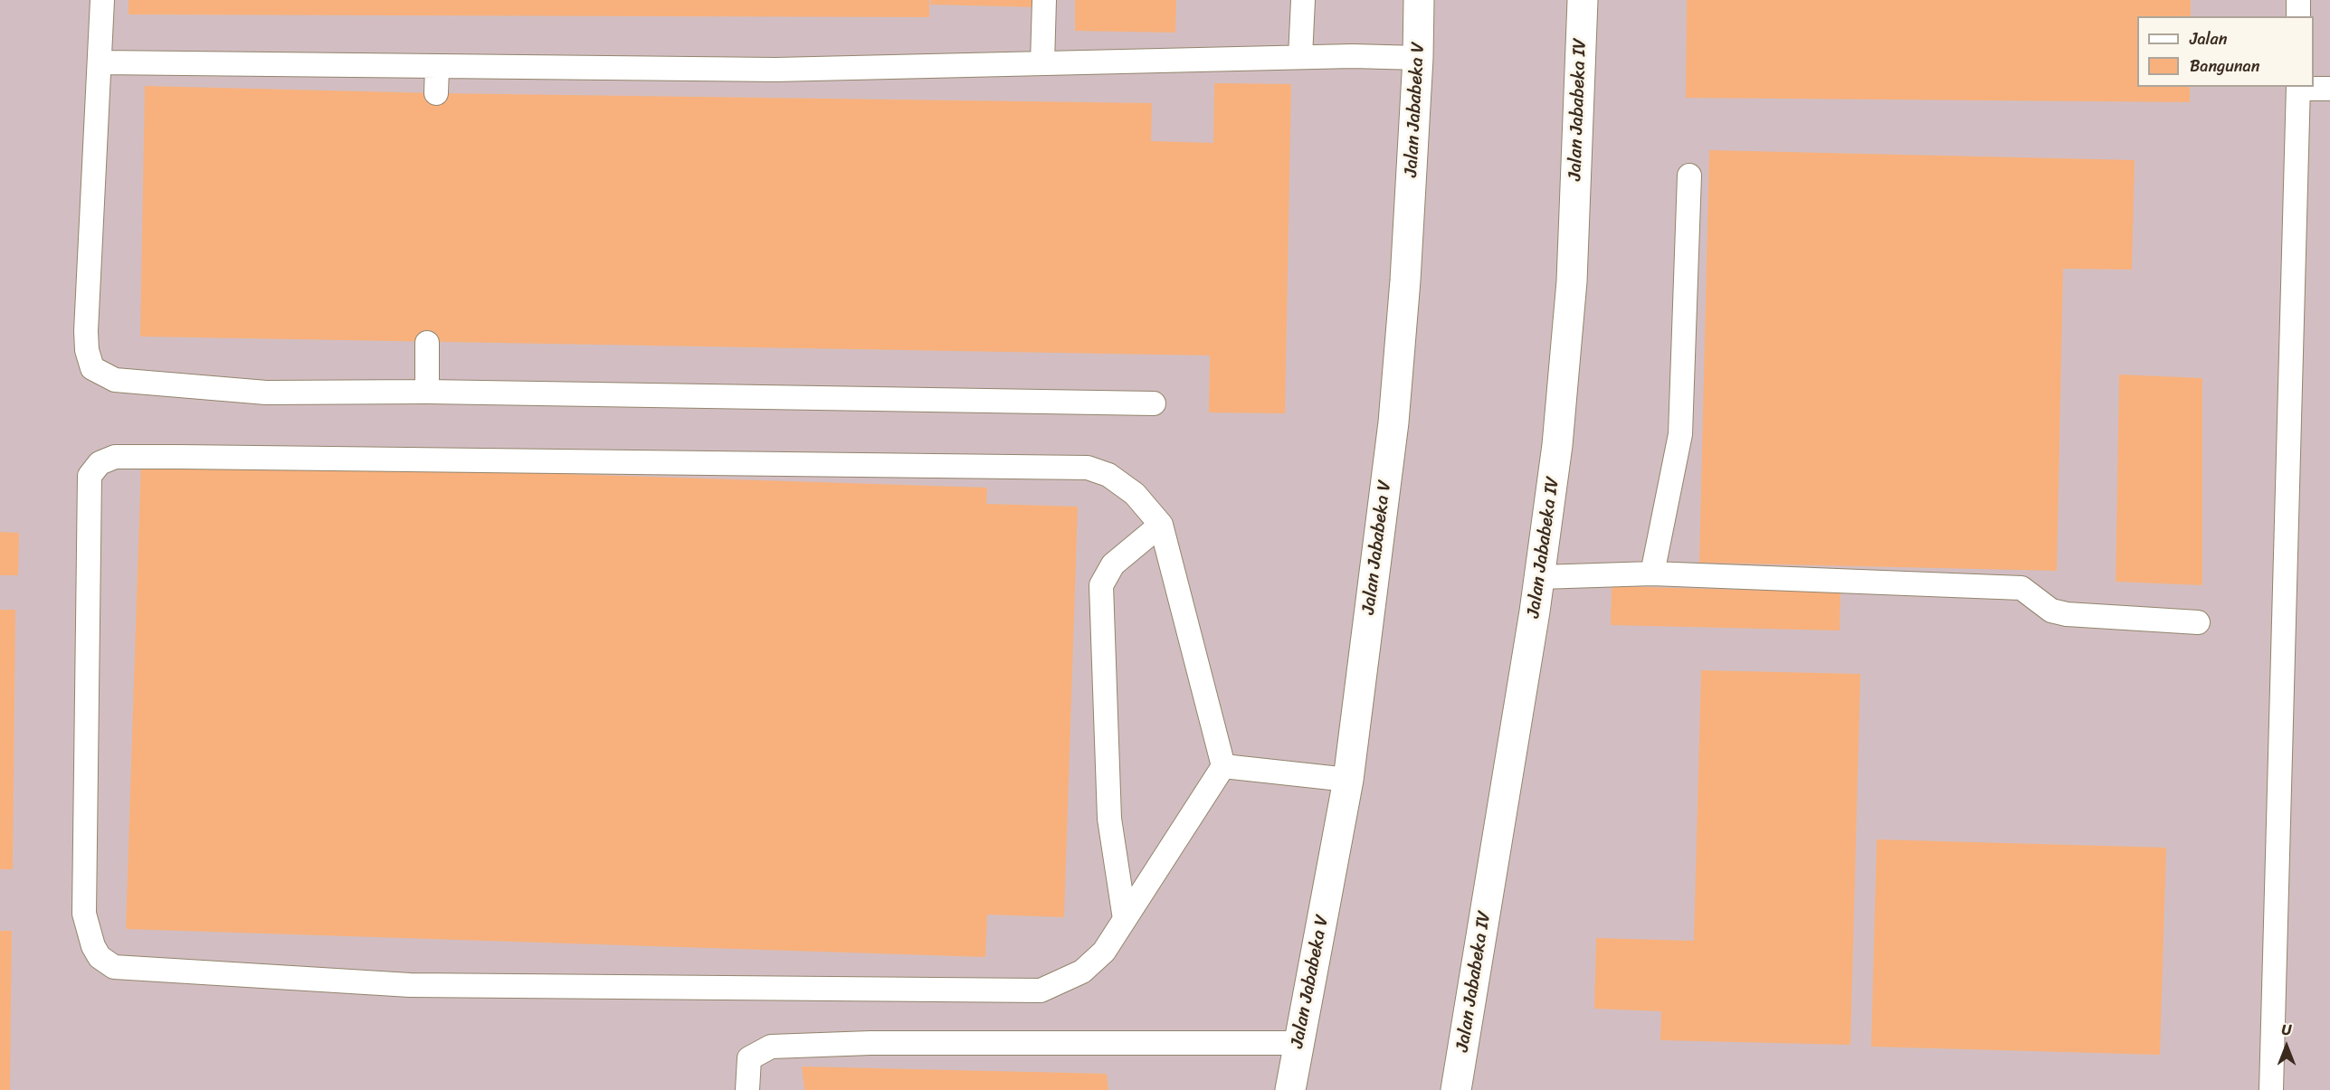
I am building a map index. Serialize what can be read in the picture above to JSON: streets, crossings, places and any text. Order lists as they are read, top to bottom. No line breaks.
{"streets":{"street":["Jalan Jababeka V","Jalan Jababeka IV"]},"legend":["Jalan","Bangunan"],"north":"top"}
